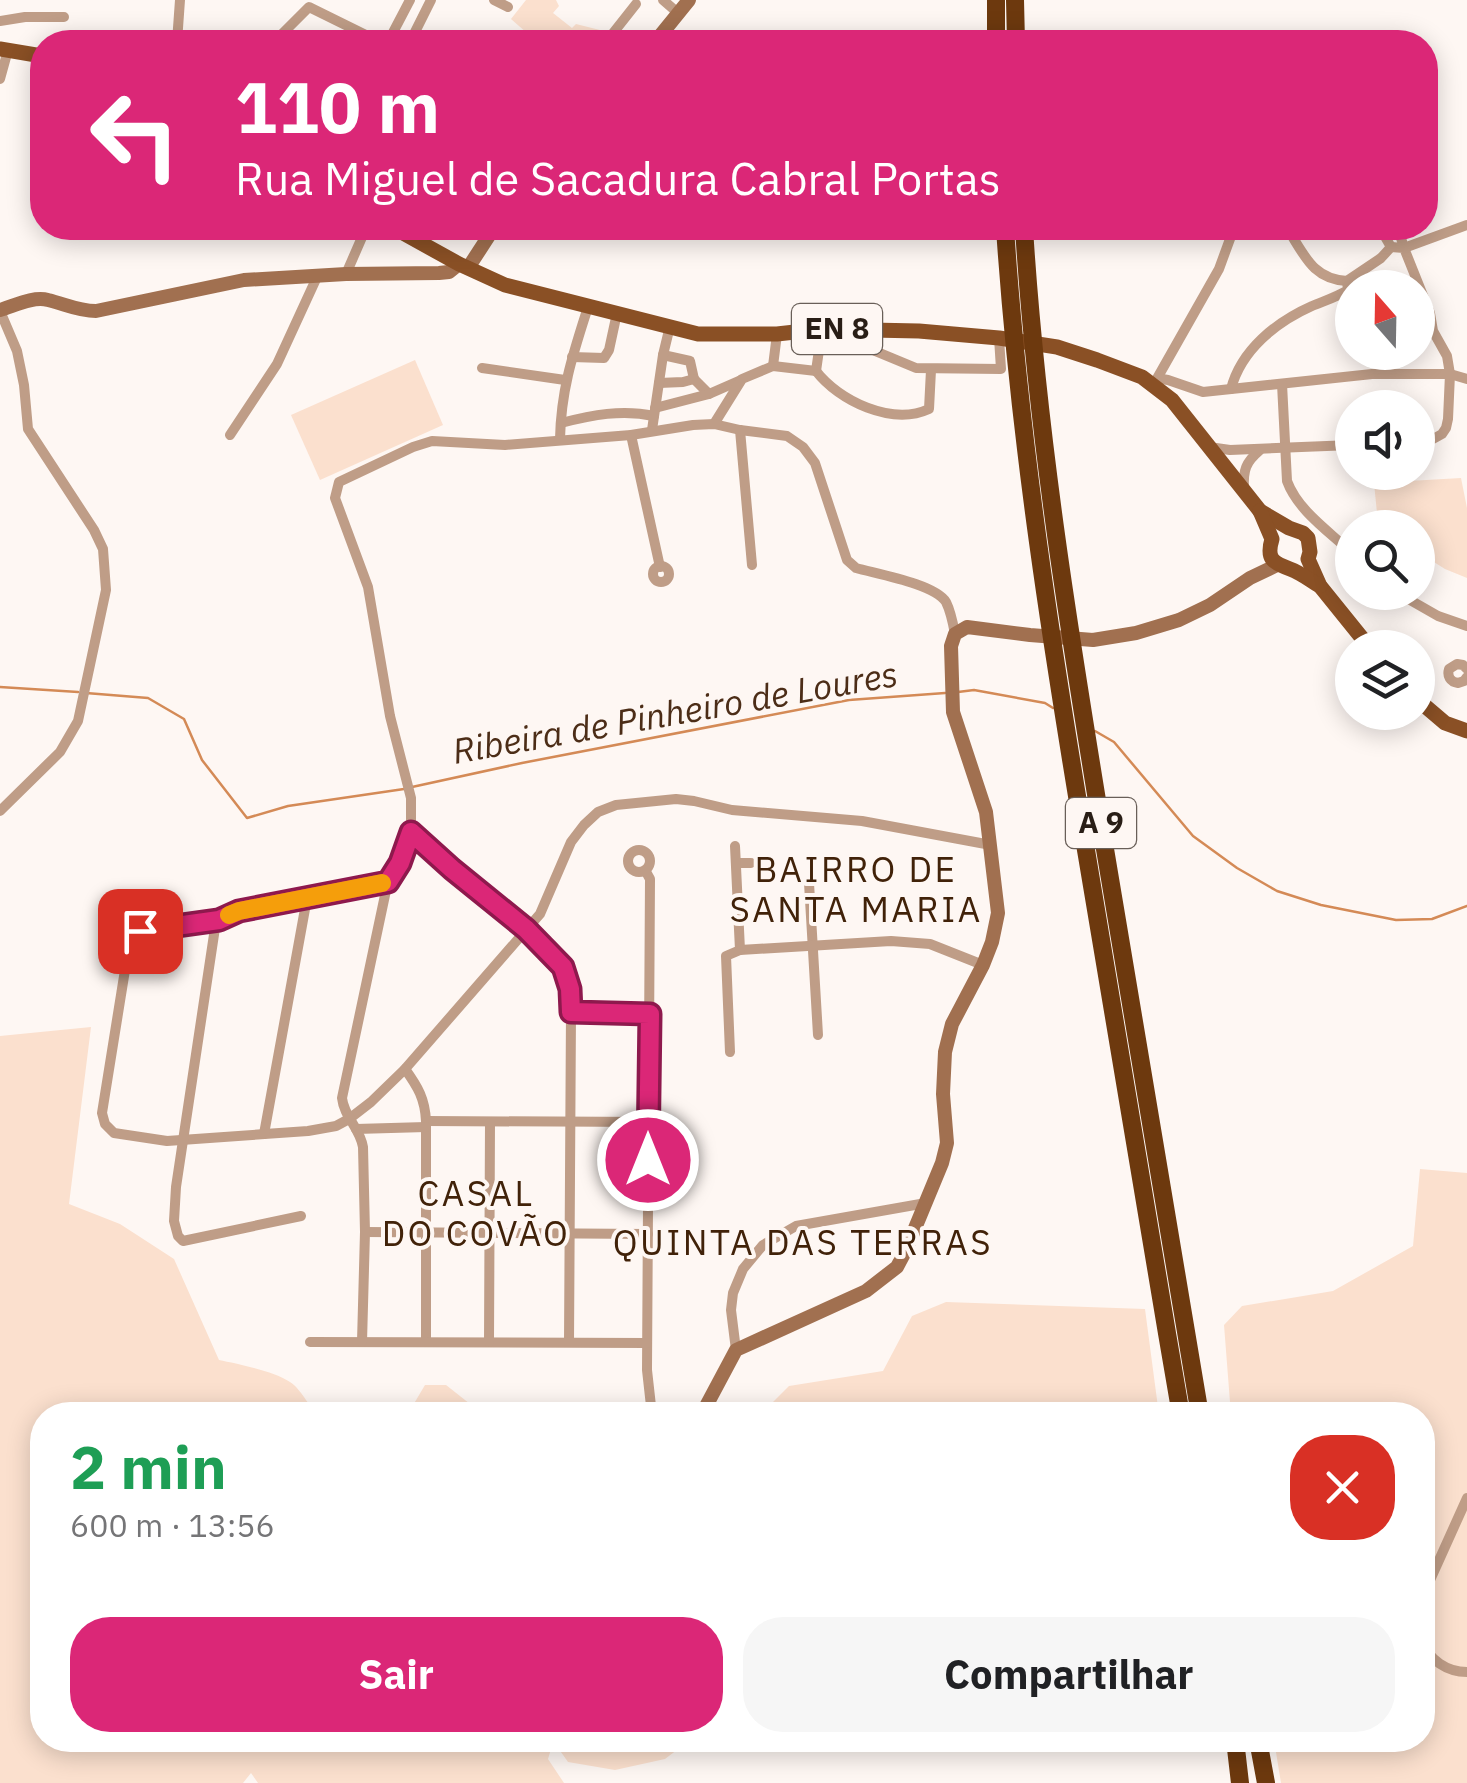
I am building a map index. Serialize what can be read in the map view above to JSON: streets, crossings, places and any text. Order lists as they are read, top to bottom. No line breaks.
{"streets":{"highway":["A 9"],"main road":["EN 8"]},"districts":["BAIRRO DE SANTA MARIA","CASAL DO COVÃO","QUINTA DAS TERRAS"],"water":["Ribeira de Pinheiro de Loures"],"north":"top","page":{"turn":["110 m","Rua Miguel de Sacadura Cabral Portas"],"heading":["2 min","600 m · 13:56"],"buttons":["Sair","Compartilhar"]}}
